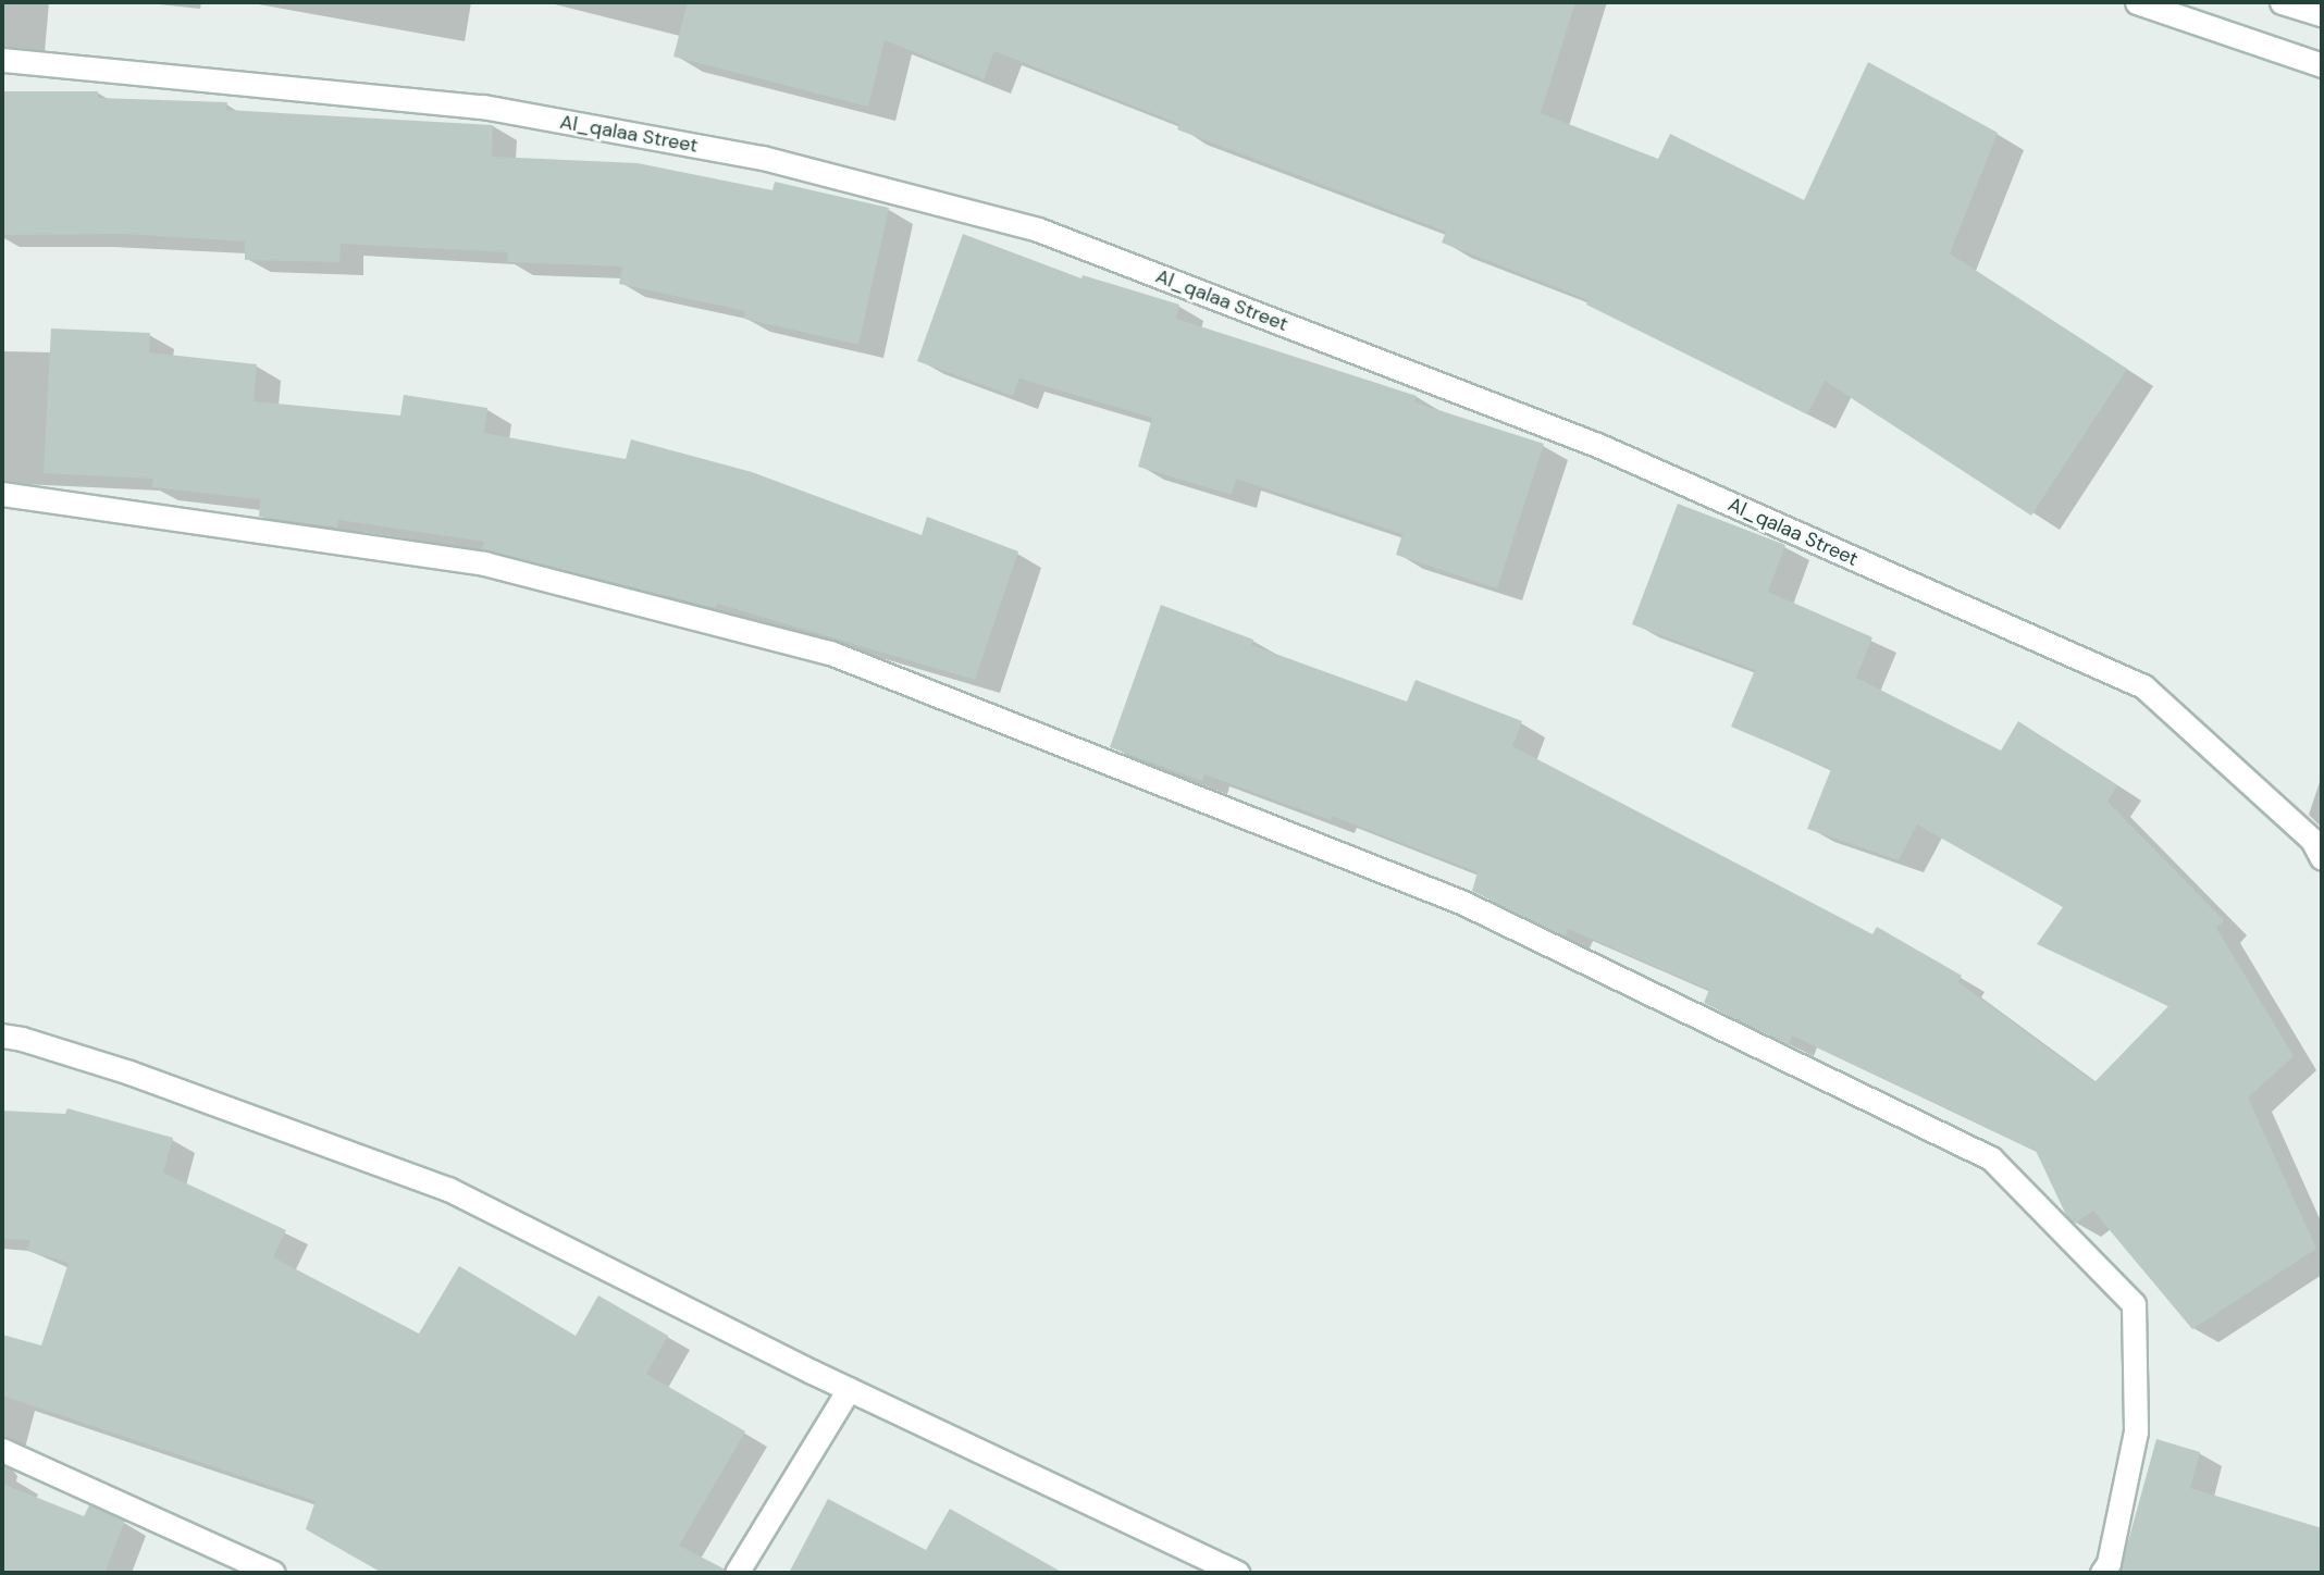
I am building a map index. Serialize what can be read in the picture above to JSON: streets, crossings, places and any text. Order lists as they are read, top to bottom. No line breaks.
{"streets":{"street":["Al_qalaa Street"]}}
